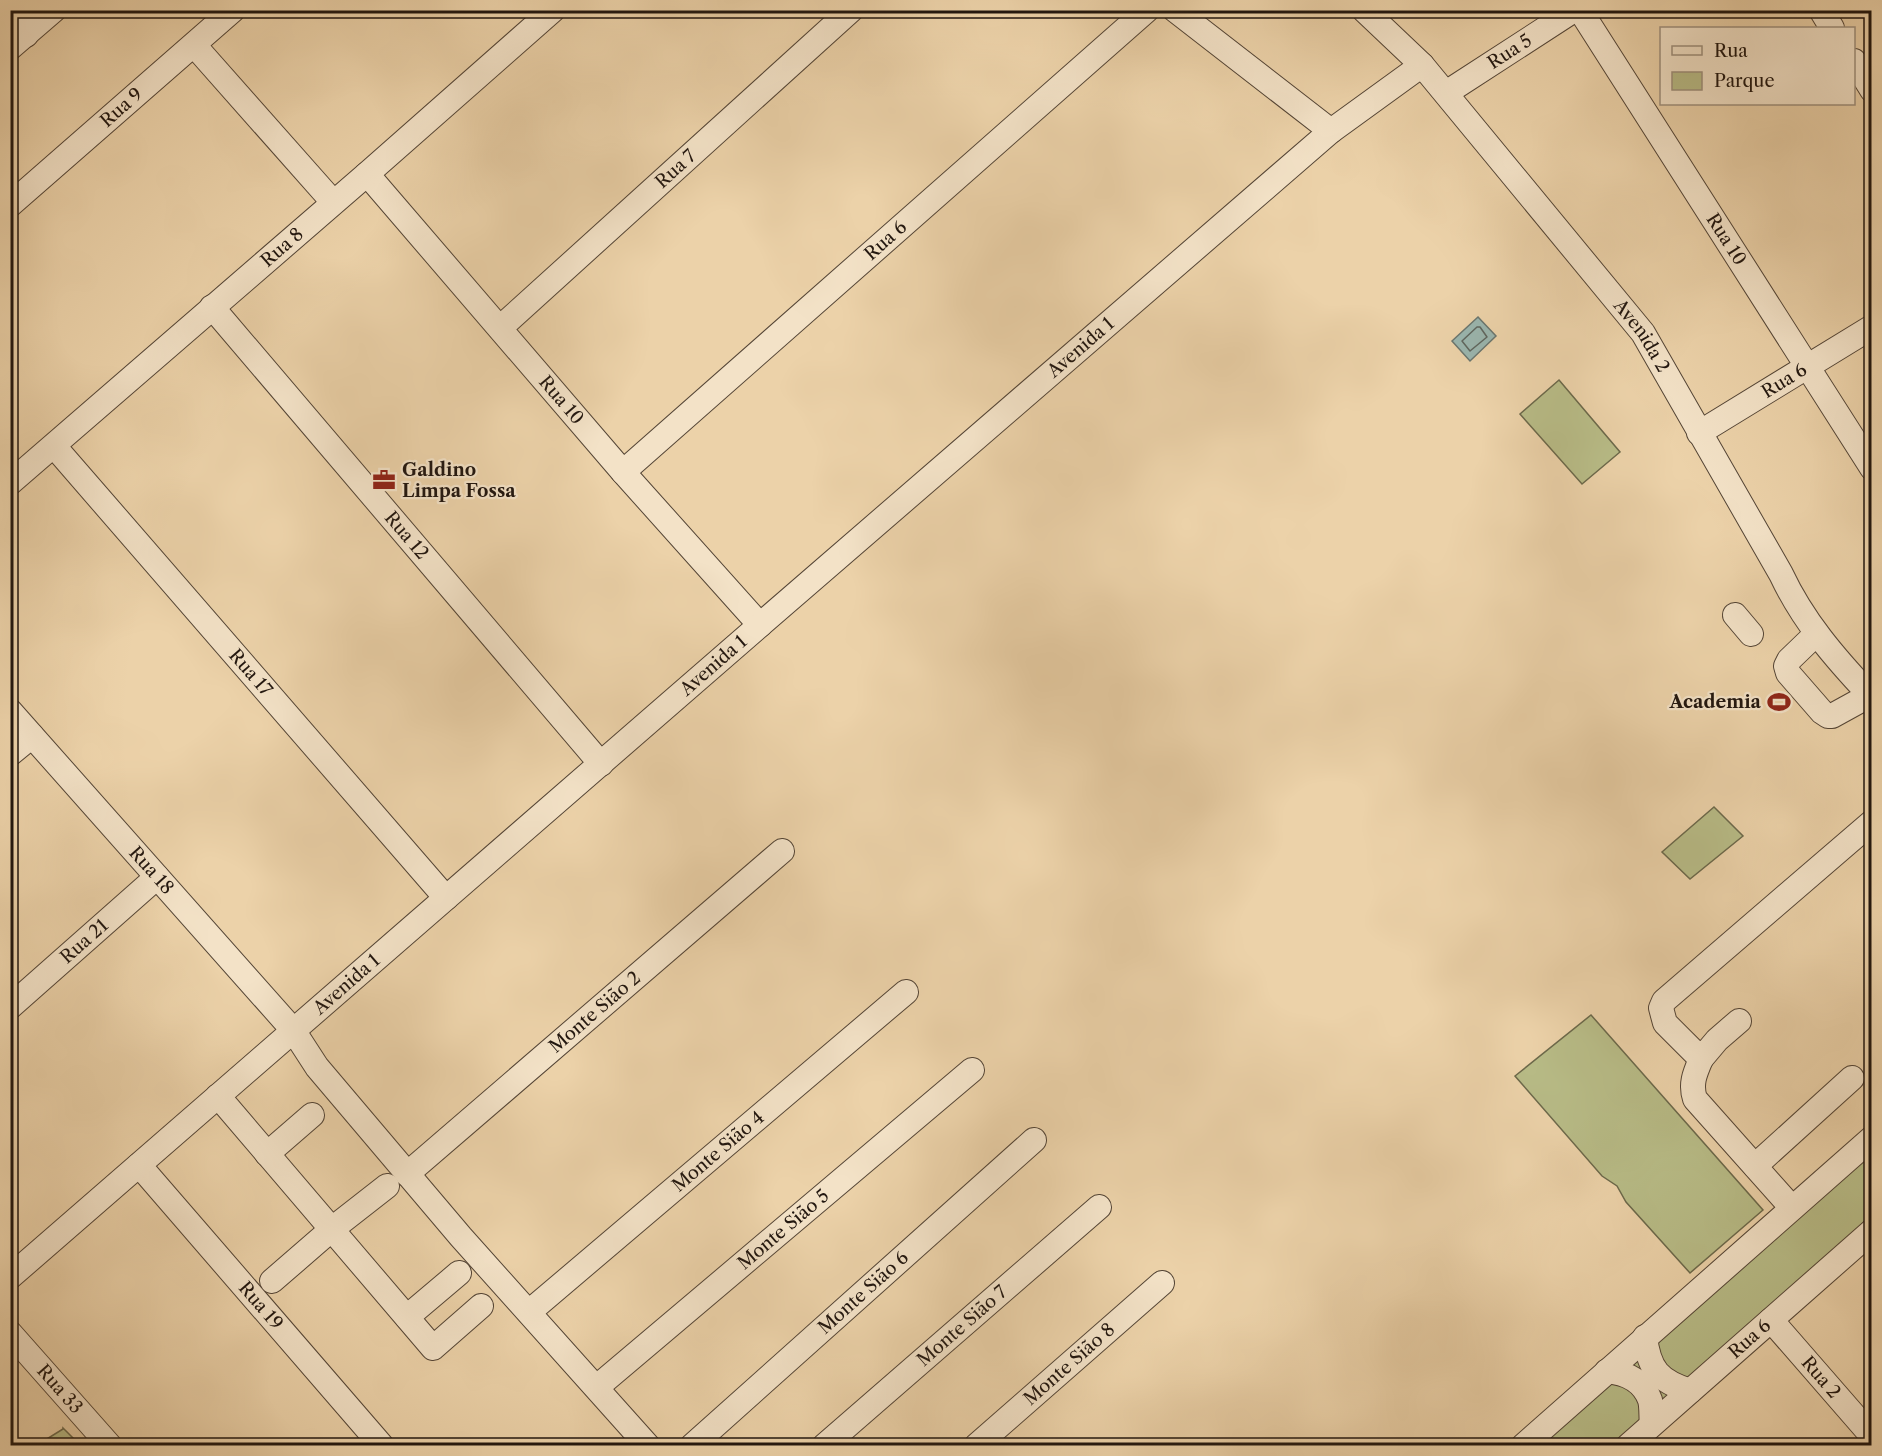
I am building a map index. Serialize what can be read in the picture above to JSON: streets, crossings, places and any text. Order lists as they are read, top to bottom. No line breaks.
{"streets":{"street":["Rua 5","Rua 9","Rua 7","Rua 10","Rua 6","Rua 8","Avenida 2","Avenida 1","Rua 12","Rua 17","Rua 18","Rua 21","Monte Sião 2","Monte Sião 4","Monte Sião 5","Monte Sião 6","Rua 19","Monte Sião 7","Monte Sião 8","Rua 2","Rua 33"]},"crossings":[["Rua 5","Avenida 2"],["Rua 7","Rua 10"],["Rua 10","Rua 6"],["Rua 10","Rua 8"],["Rua 10","Avenida 1"],["Rua 6","Avenida 2"],["Rua 6","Rua 2"],["Rua 8","Rua 12"],["Rua 8","Rua 17"],["Avenida 2","Avenida 1"],["Avenida 1","Rua 12"],["Avenida 1","Rua 17"],["Avenida 1","Rua 18"],["Avenida 1","Rua 19"],["Rua 18","Rua 21"],["Rua 18","Monte Sião 2"],["Rua 18","Monte Sião 4"],["Rua 18","Monte Sião 5"]],"places":{"office":["Galdino Limpa Fossa"],"sports":["Academia"]},"legend":["Rua","Parque"]}
